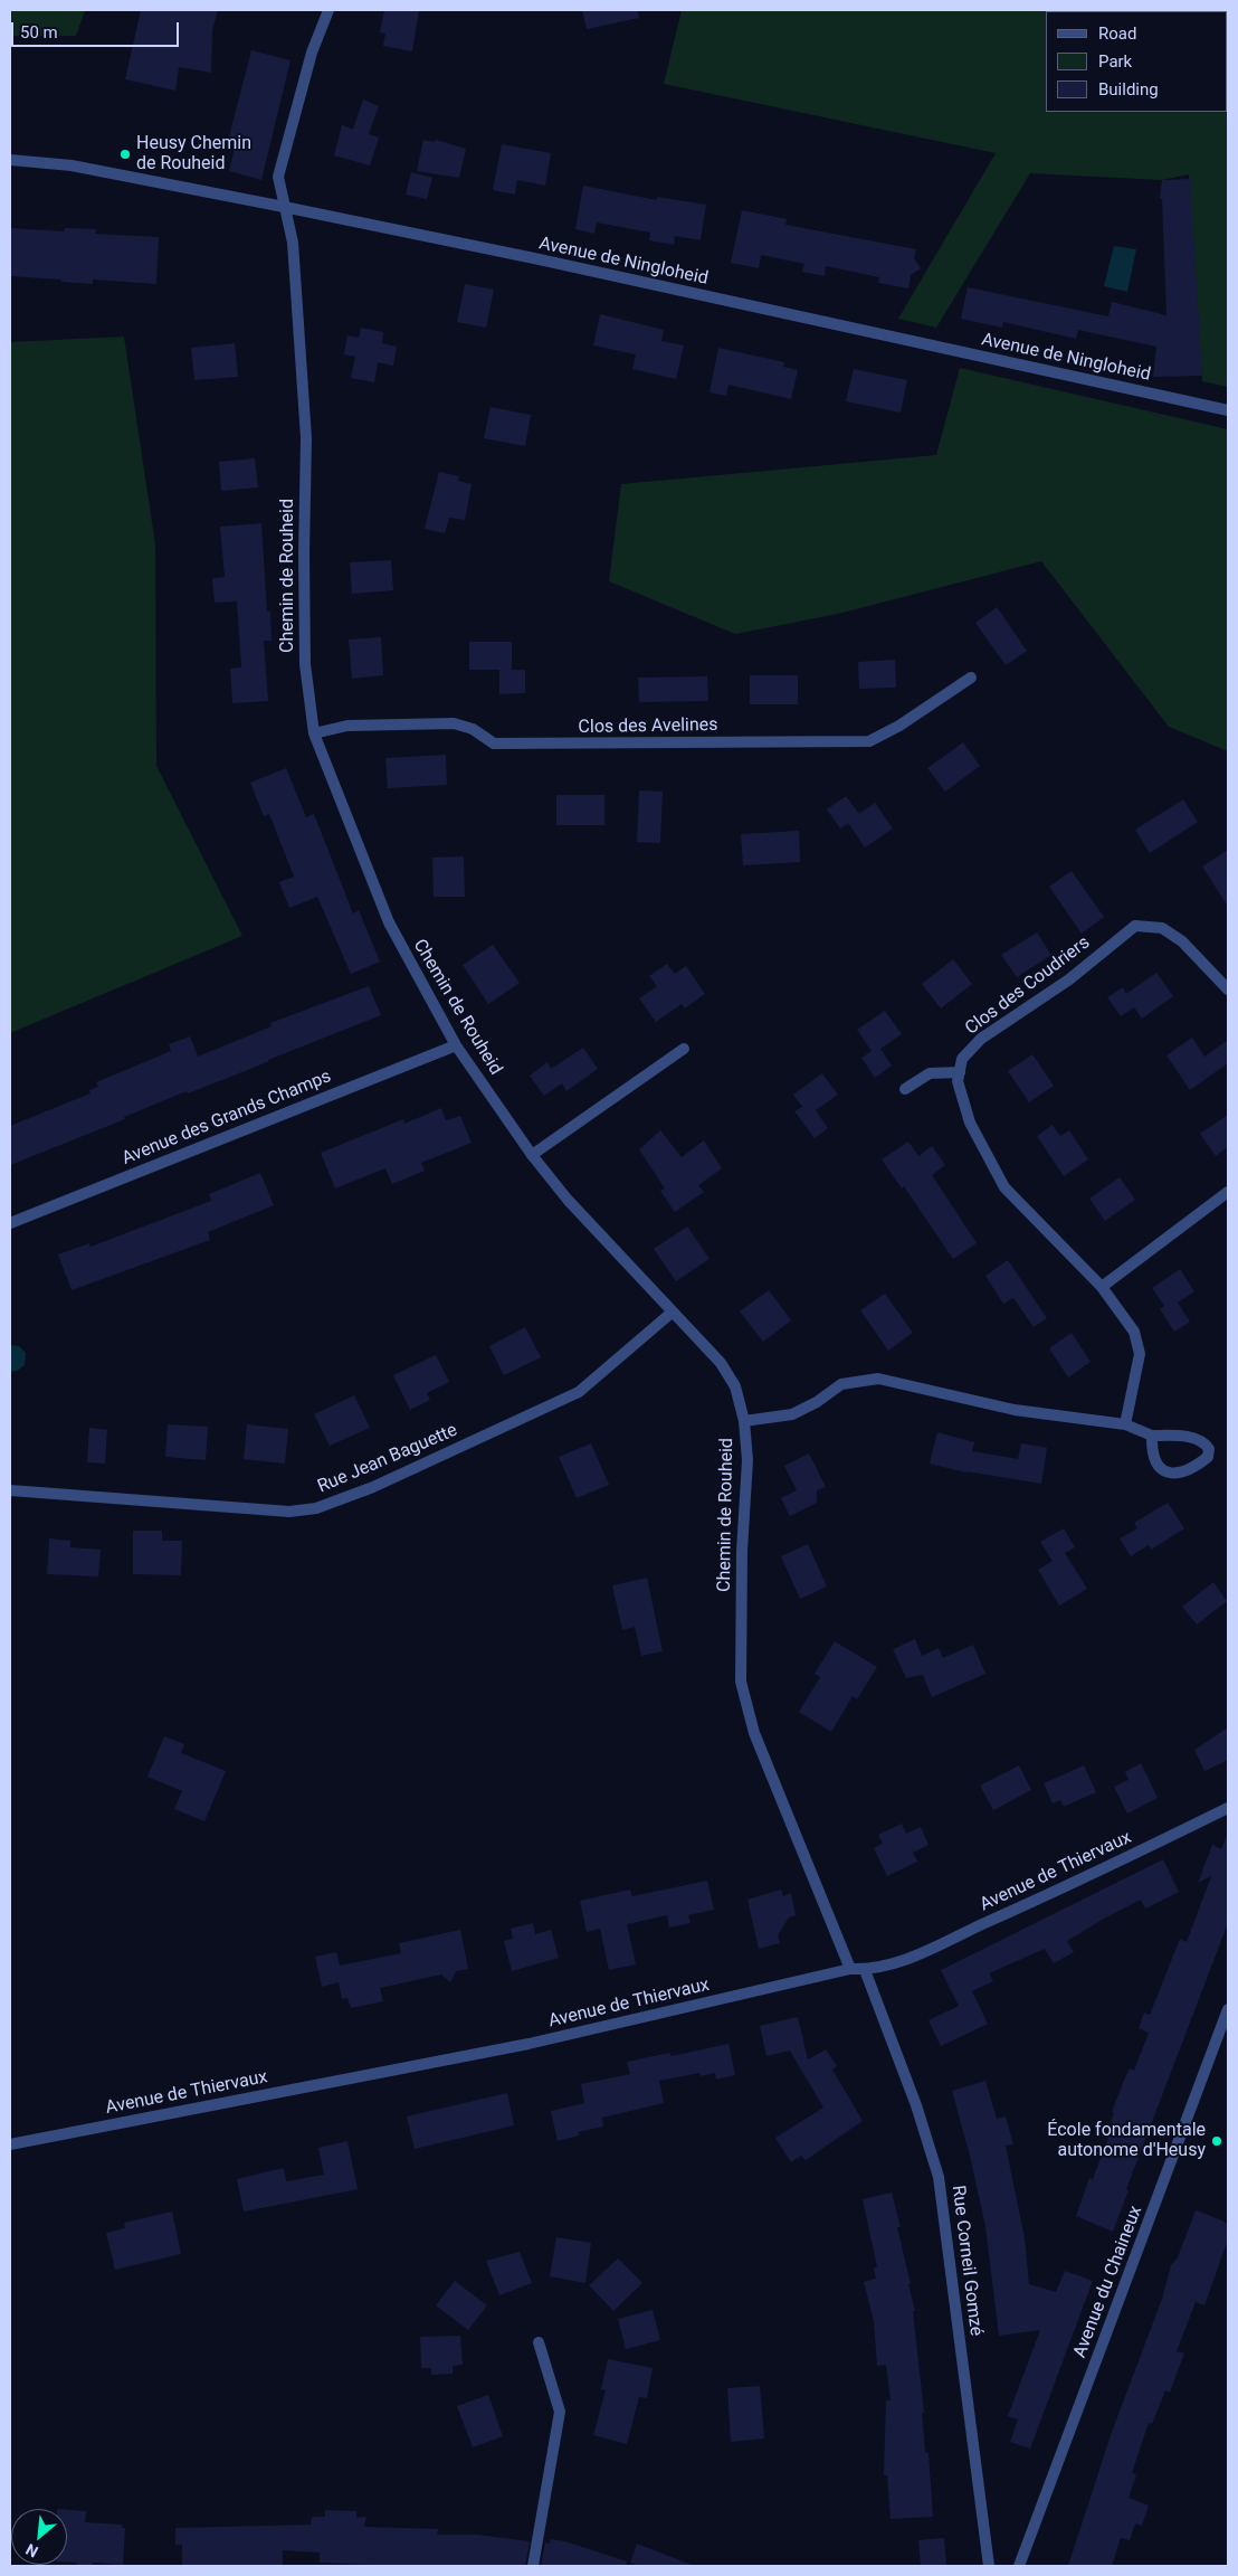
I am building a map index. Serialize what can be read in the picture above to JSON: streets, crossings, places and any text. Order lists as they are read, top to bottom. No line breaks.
{"streets":{"street":["Avenue de Ningloheid","Chemin de Rouheid","Clos des Avelines","Clos des Coudriers","Avenue des Grands Champs","Rue Jean Baguette","Avenue de Thiervaux","Rue Corneil Gomzé","Avenue du Chaineux"]},"crossings":[["Avenue de Ningloheid","Chemin de Rouheid"],["Chemin de Rouheid","Clos des Avelines"],["Chemin de Rouheid","Avenue des Grands Champs"],["Chemin de Rouheid","Rue Jean Baguette"],["Chemin de Rouheid","Avenue de Thiervaux"],["Avenue de Thiervaux","Rue Corneil Gomzé"]],"places":["Heusy Chemin de Rouheid","École fondamentale autonome d'Heusy"],"legend":["Road","Park","Building"],"scale_bar":"50 m","north":"bottom left"}
